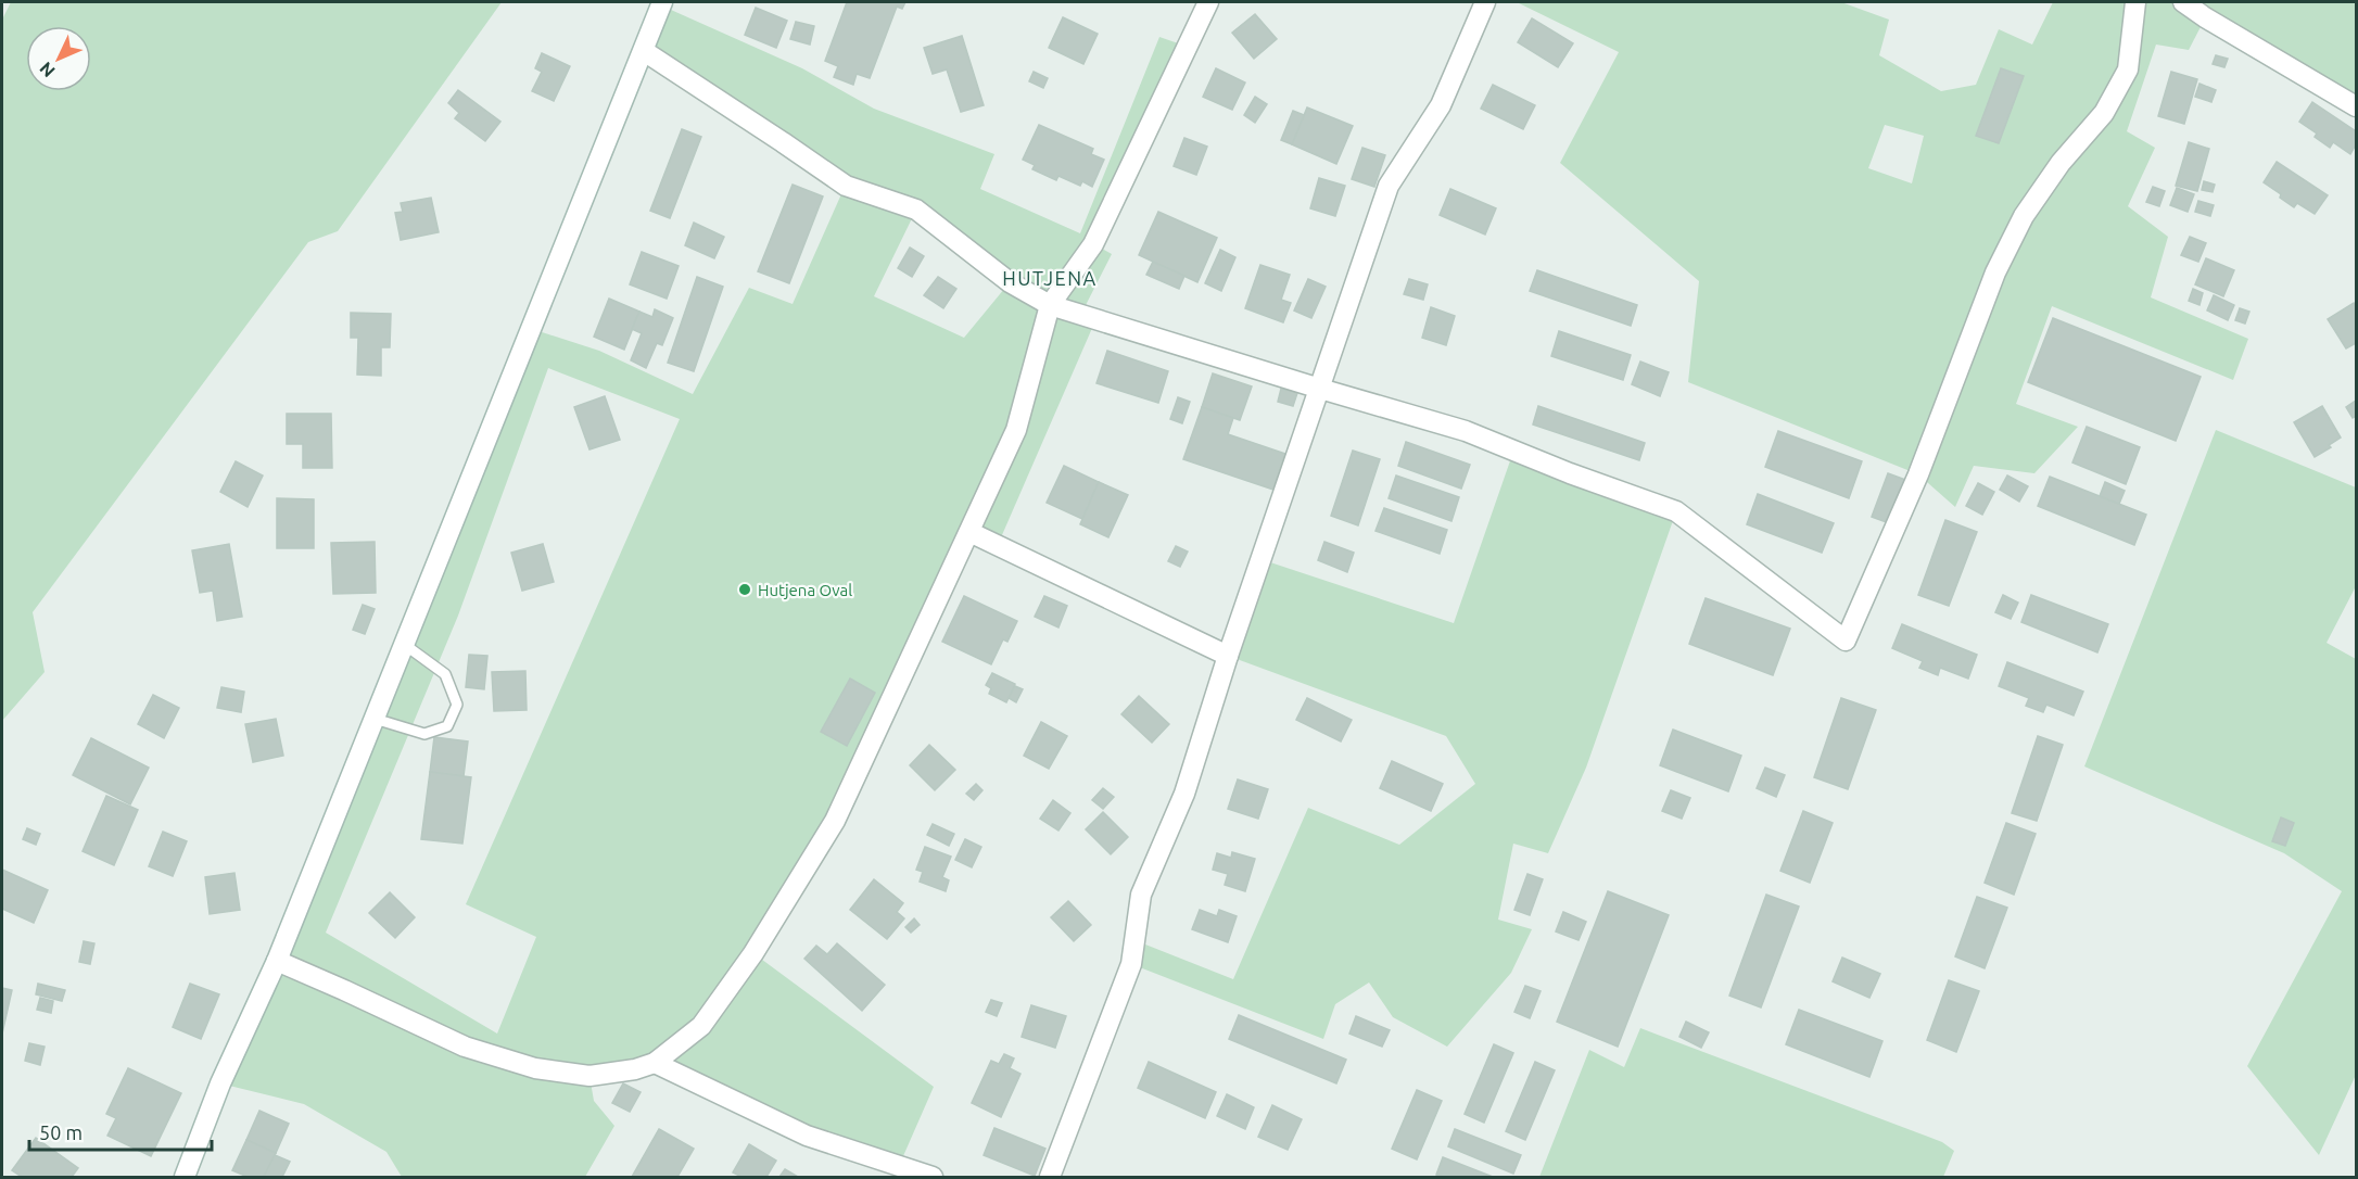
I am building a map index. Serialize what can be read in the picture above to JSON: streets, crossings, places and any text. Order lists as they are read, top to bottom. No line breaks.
{"districts":["HUTJENA"],"places":["Hutjena Oval"],"scale_bar":"50 m","north":"bottom left"}
